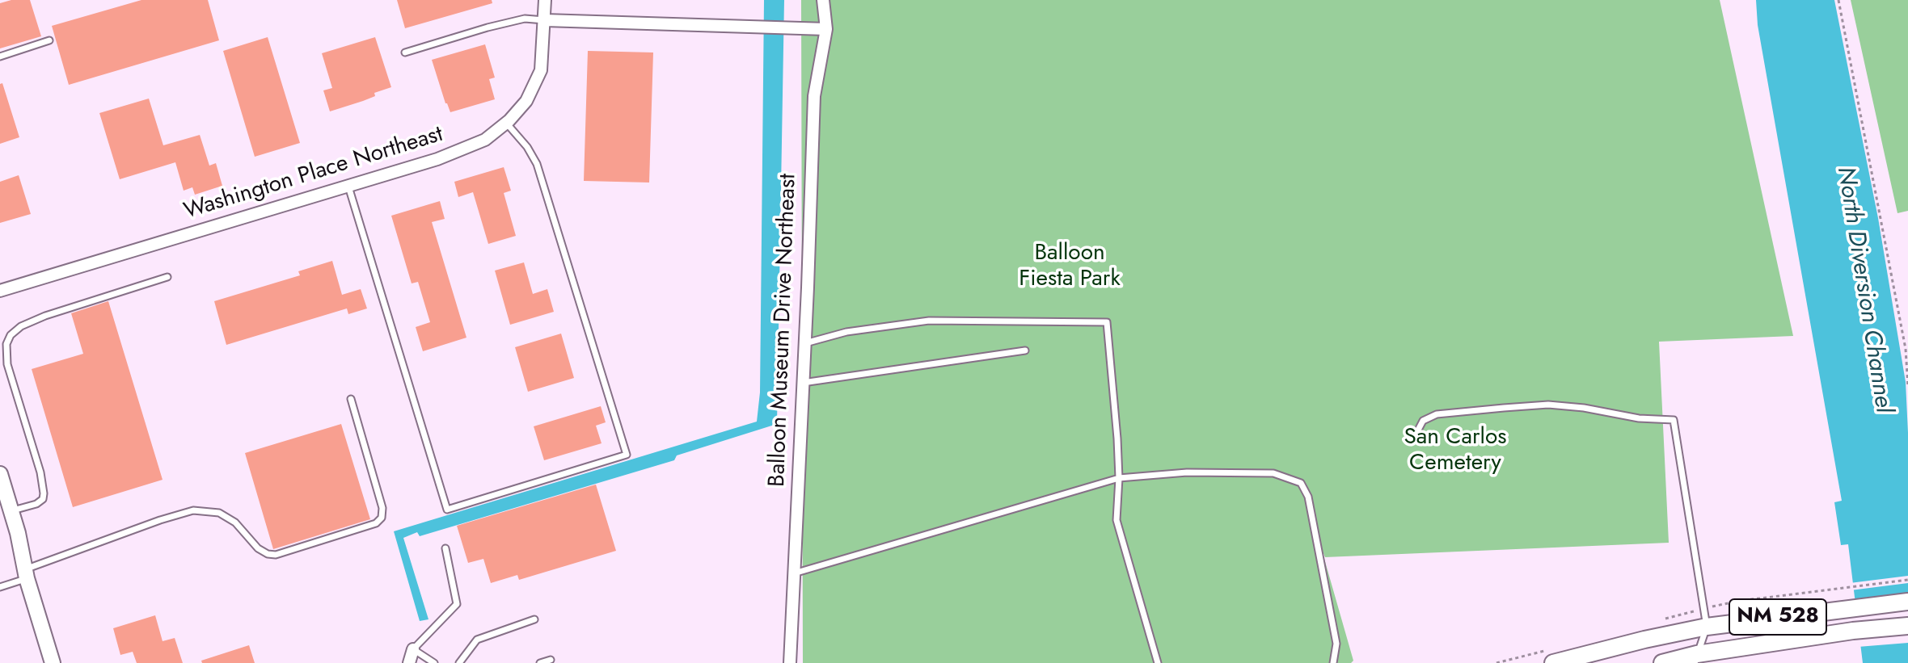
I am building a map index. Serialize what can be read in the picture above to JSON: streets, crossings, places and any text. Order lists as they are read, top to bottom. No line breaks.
{"streets":{"main road":["NM 528"],"street":["Washington Place Northeast","Balloon Museum Drive Northeast"]},"water":["North Diversion Channel"],"parks":["Balloon Fiesta Park","San Carlos Cemetery"]}
